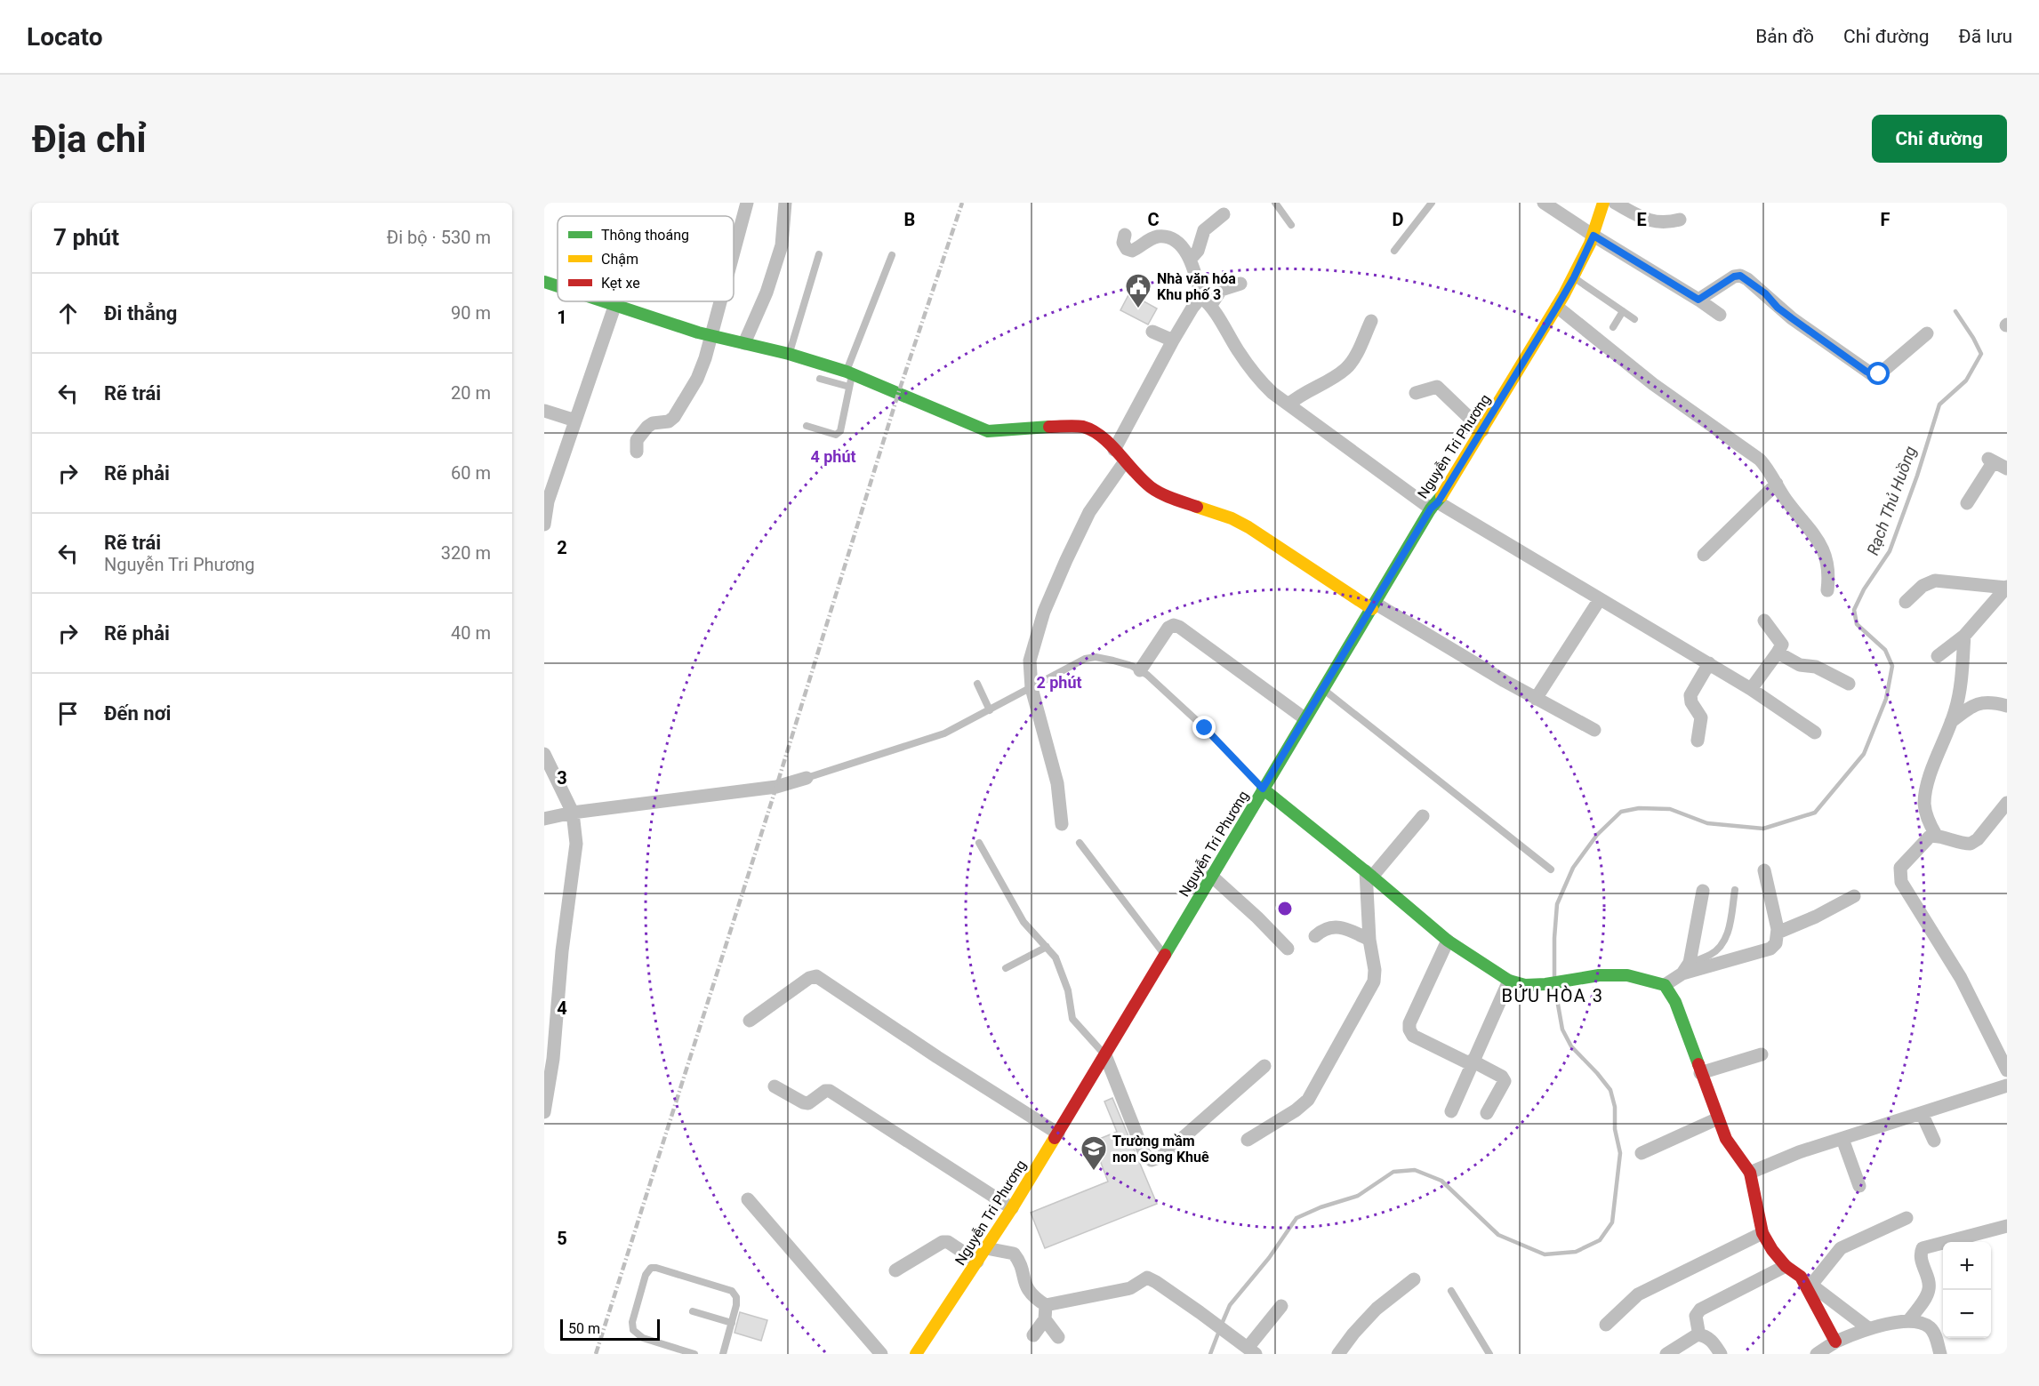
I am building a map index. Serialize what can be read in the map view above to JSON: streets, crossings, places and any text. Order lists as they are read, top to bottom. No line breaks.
{"streets":{"street":["Nguyễn Tri Phương"]},"districts":["BỬU HÒA 3"],"water":["Rạch Thủ Huồng"],"places":{"public building":["Nhà văn hóa Khu phố 3"],"school or university":["Trường mầm non Song Khuê"]},"legend":["Thông thoáng","Chậm","Kẹt xe"],"scale_bar":"50 m","page":{"header":"Locato","nav":["Bản đồ","Chỉ đường","Đã lưu"],"buttons":"Chỉ đường","title":"Địa chỉ","heading":["7 phút","Đi bộ · 530 m"],"list":[["Đi thẳng","90 m"],["Rẽ trái","20 m"],["Rẽ phải","60 m"],["Rẽ trái","Nguyễn Tri Phương","320 m"],["Rẽ phải","40 m"],"Đến nơi"],"map_buttons":["+","−"],"scale":"50 m"},"grid":{"columns":["B","C","D","E","F"],"rows":["1","2","3","4","5"]},"rings":["4 phút","2 phút"]}
